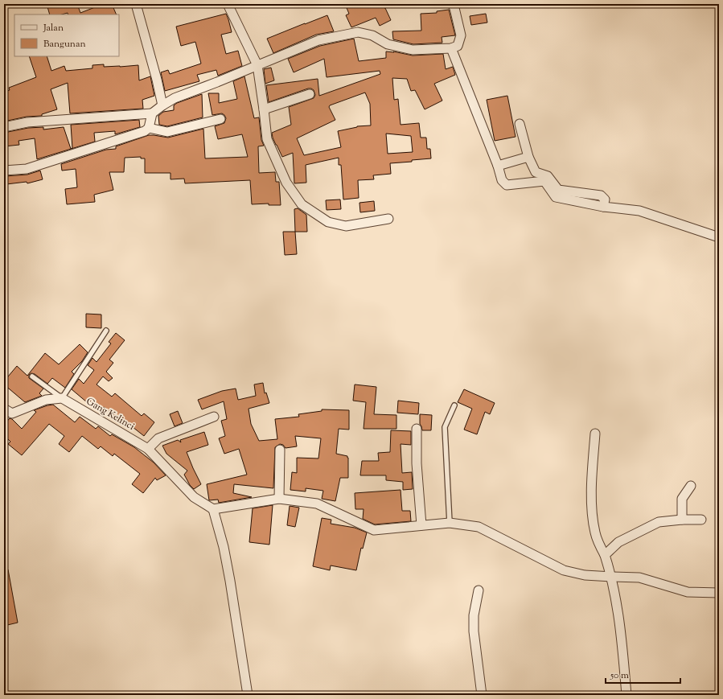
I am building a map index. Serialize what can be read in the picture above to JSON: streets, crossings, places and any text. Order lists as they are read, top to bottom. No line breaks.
{"streets":{"street":["Gang Kelinci"]},"legend":["Jalan","Bangunan"],"scale_bar":"50 m"}
